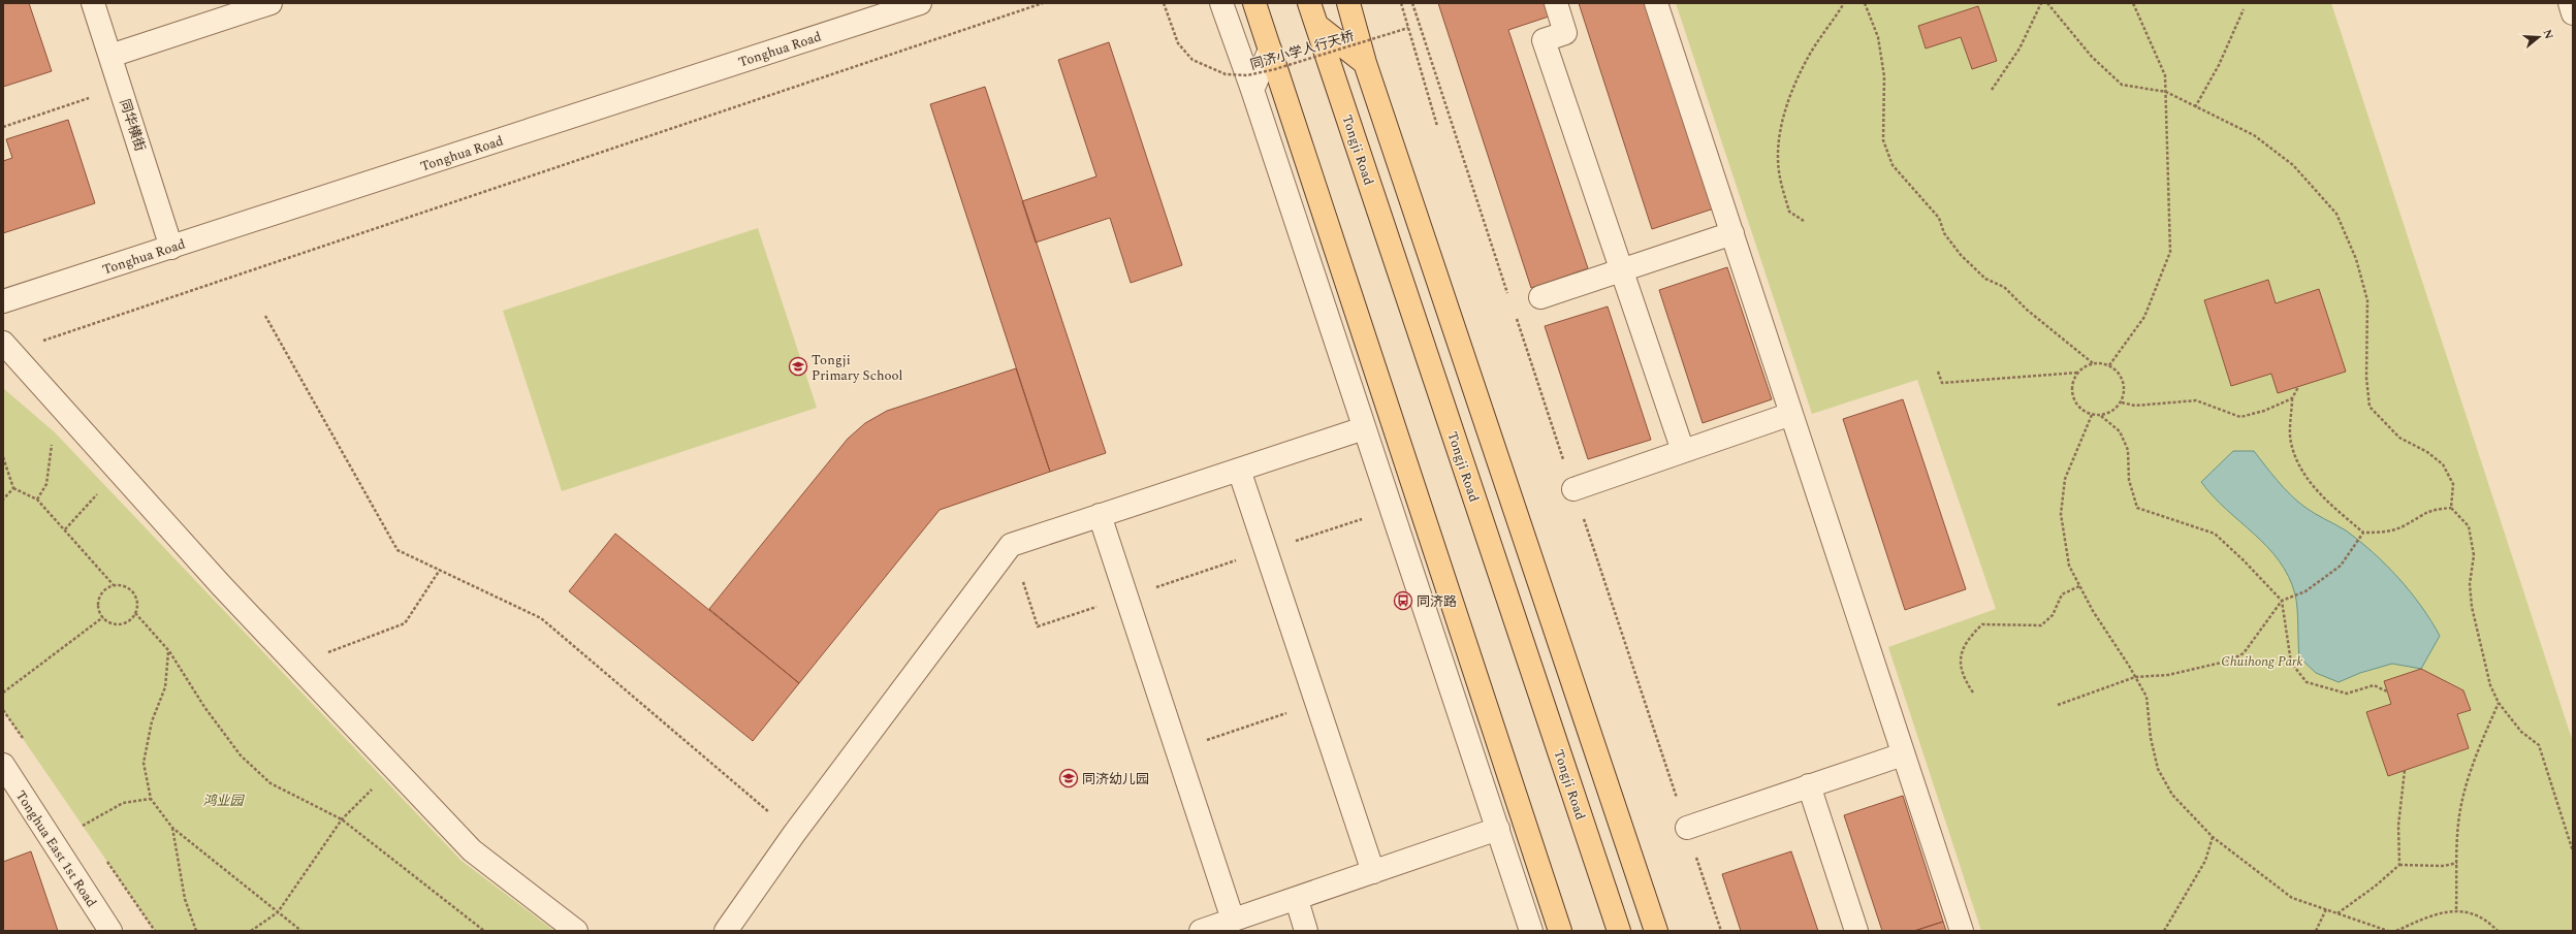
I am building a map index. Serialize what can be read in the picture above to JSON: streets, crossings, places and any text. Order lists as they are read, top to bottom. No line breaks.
{"streets":{"main road":["Tongji Road"],"street":["Tonghua Road","同华横街","Tonghua East 1st Road"],"path":["同济小学人行天桥"]},"crossings":[["Tonghua Road","同华横街"]],"parks":["Chuihong Park","鸿业园"],"places":{"school or university":["Tongji Primary School","同济幼儿园"],"bus stop":["同济路"]},"north":"right"}
